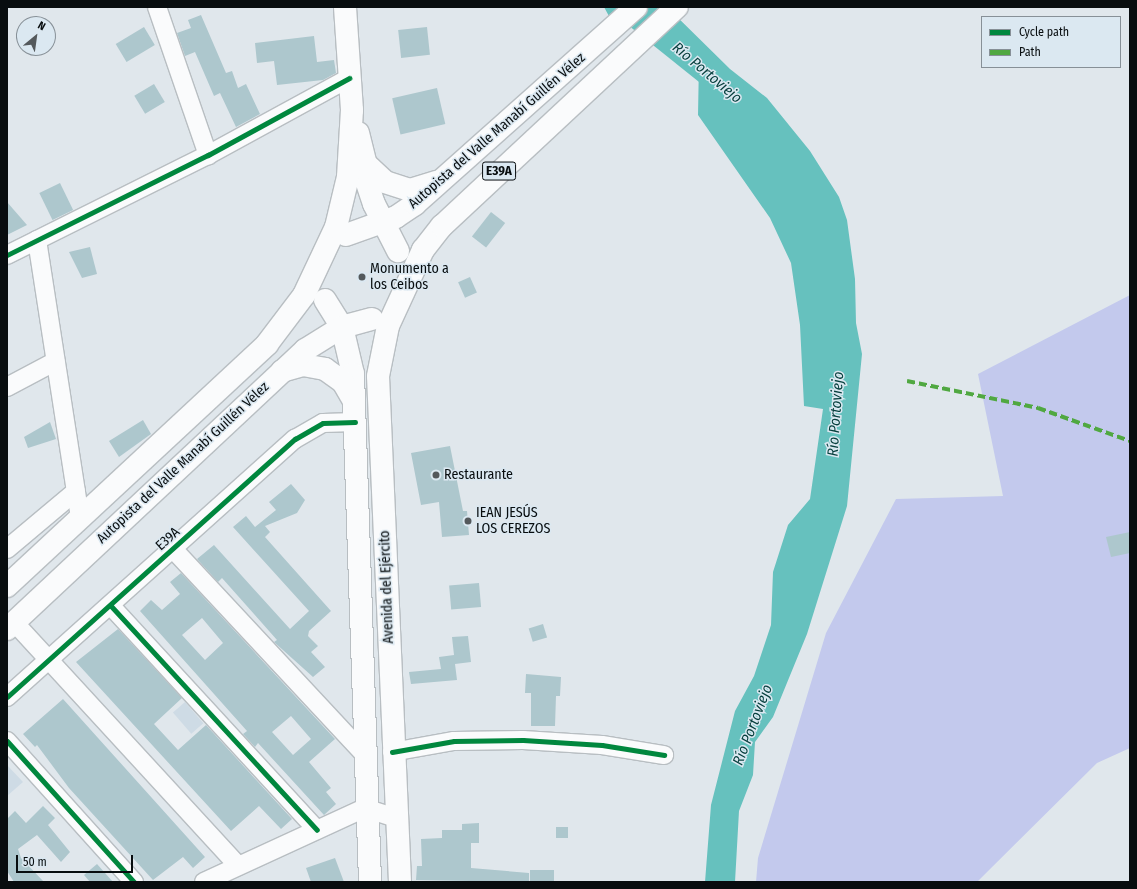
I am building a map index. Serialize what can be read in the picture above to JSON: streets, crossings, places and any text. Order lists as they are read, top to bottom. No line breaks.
{"streets":{"main road":["Autopista del Valle Manabí Guillén Vélez","E39A","Avenida del Ejército"]},"crossings":[["Autopista del Valle Manabí Guillén Vélez","E39A"],["Autopista del Valle Manabí Guillén Vélez","Avenida del Ejército"],["E39A","Avenida del Ejército"]],"water":["Río Portoviejo"],"places":["Monumento a los Ceibos","Restaurante","IEAN JESÚS LOS CEREZOS"],"legend":["Cycle path","Path"],"scale_bar":"50 m","north":"top right"}
